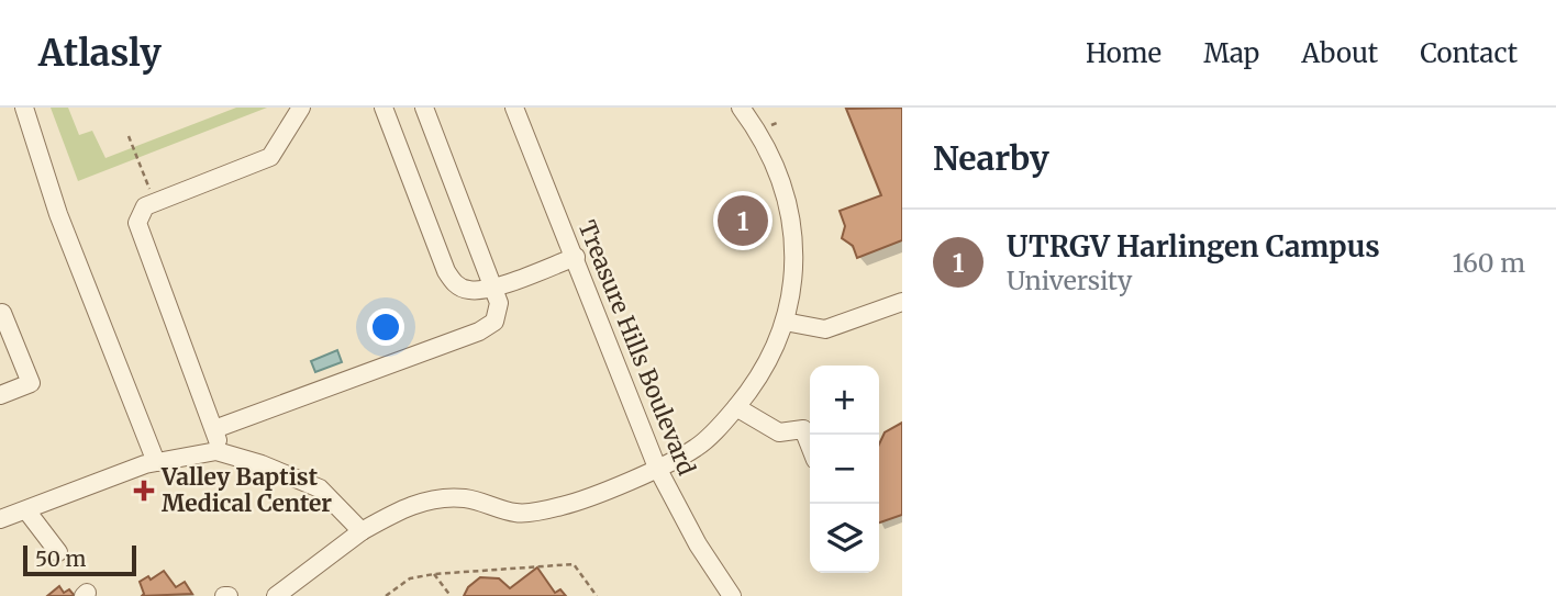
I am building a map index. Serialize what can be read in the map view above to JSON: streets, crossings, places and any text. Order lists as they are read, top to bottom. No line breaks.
{"streets":{"street":["Treasure Hills Boulevard"]},"places":{"health":["Valley Baptist Medical Center"]},"scale_bar":"50 m","page":{"header":"Atlasly","nav":["Home","Map","About","Contact"],"heading":"Nearby","pins":"1","list":[{"mark":"1","name":"UTRGV Harlingen Campus","note":"University","value":"160 m"}],"map_buttons":["+","−"],"scale":"50 m"}}
